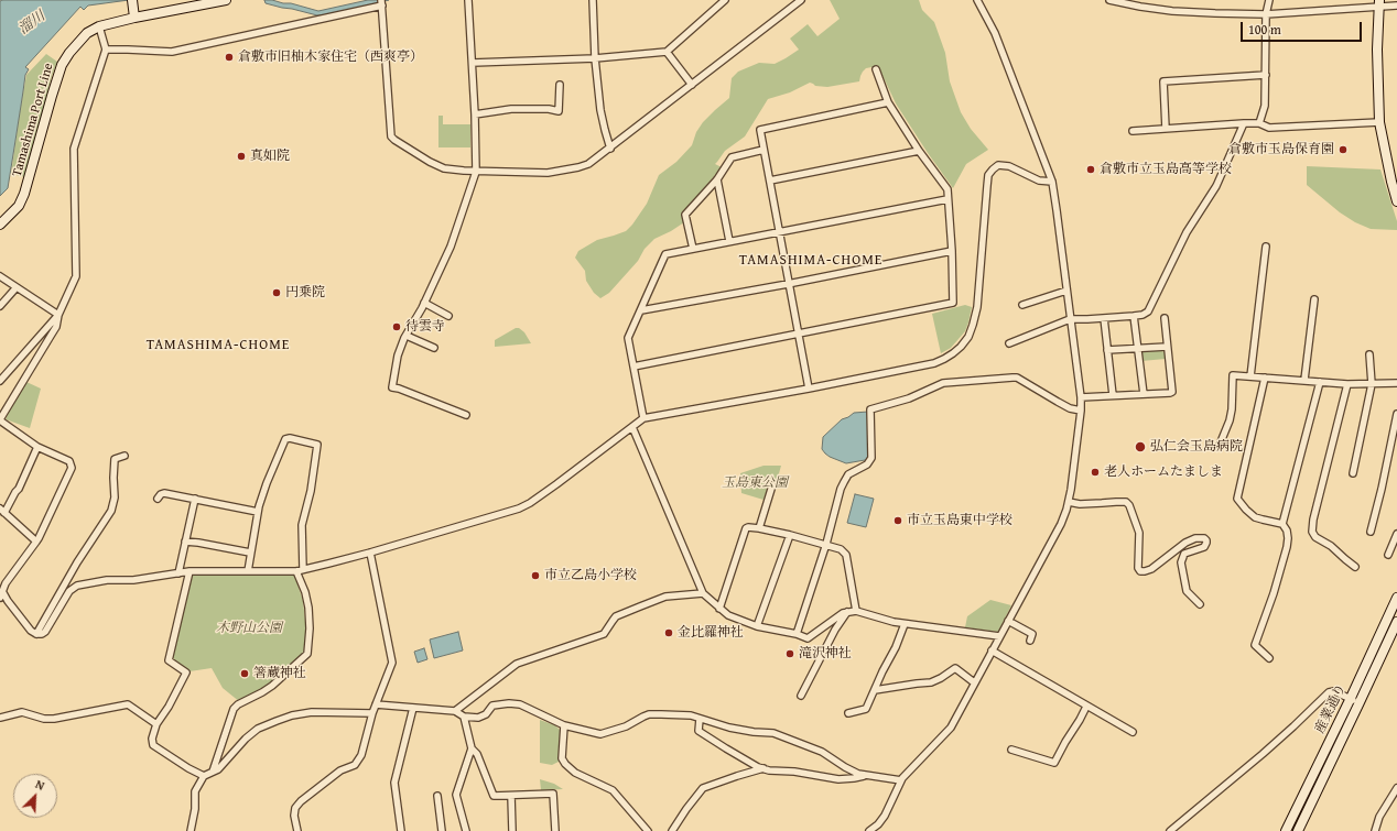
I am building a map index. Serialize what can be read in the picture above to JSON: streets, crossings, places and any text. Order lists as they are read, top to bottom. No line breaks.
{"streets":{"street":["Tamashima Port Line","産業通り"]},"districts":["TAMASHIMA-CHOME","TAMASHIMA-CHOME"],"water":["溜川"],"parks":["玉島東公園","木野山公園"],"places":["倉敷市旧柚木家住宅（西爽亭）","倉敷市玉島保育園","真如院","倉敷市立玉島高等学校","円乗院","待雲寺","弘仁会玉島病院","老人ホームたましま","市立玉島東中学校","市立乙島小学校","金比羅神社","滝沢神社","箸蔵神社"],"scale_bar":"100 m","north":"top right"}
